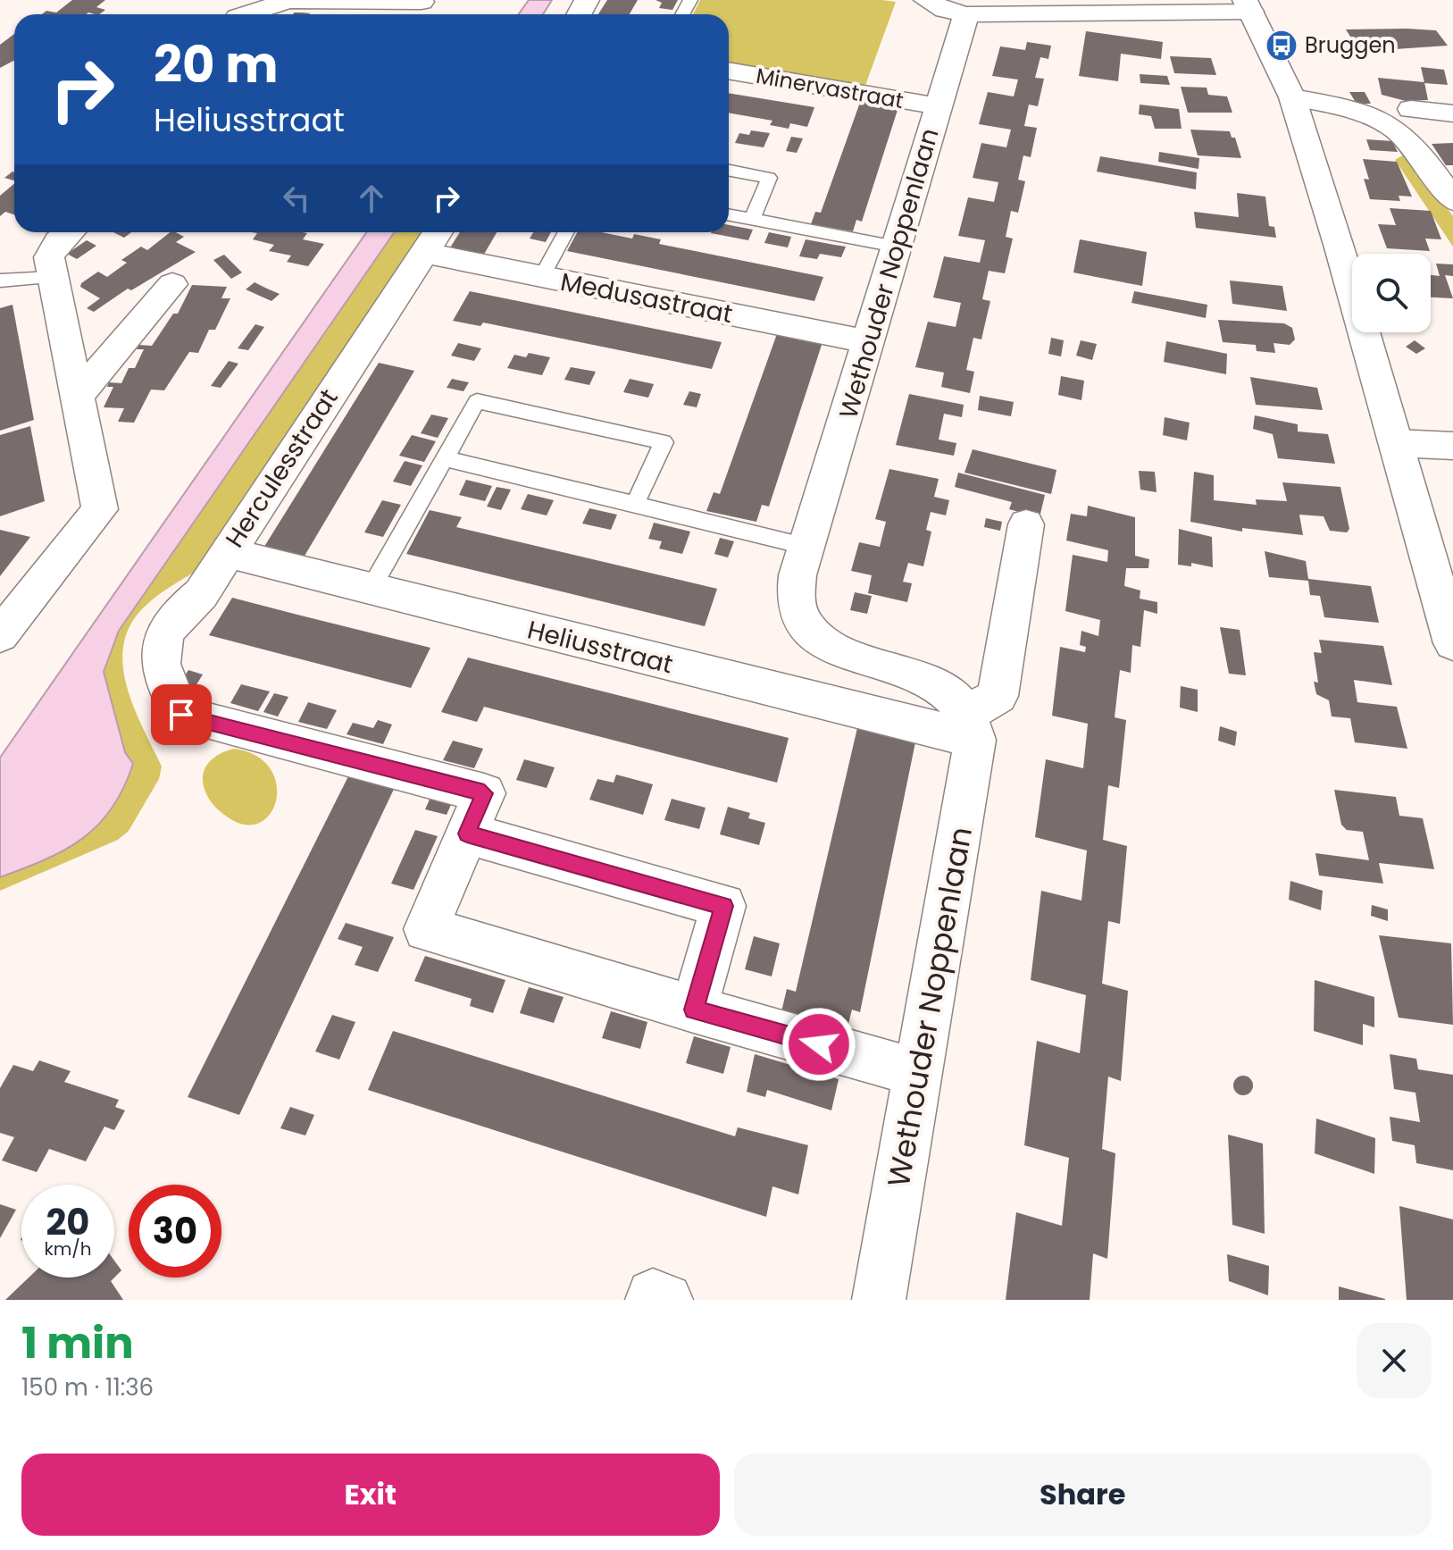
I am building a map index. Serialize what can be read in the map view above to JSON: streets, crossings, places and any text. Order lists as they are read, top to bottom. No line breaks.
{"streets":{"street":["Minervastraat","Wethouder Noppenlaan","Medusastraat","Herculesstraat","Heliusstraat"]},"crossings":[["Minervastraat","Wethouder Noppenlaan"],["Wethouder Noppenlaan","Medusastraat"],["Wethouder Noppenlaan","Heliusstraat"],["Medusastraat","Herculesstraat"],["Herculesstraat","Heliusstraat"]],"places":{"bus stop":["Bruggen"]},"page":{"turn":["20 m","Heliusstraat"],"speed":"20 km/h","limit":"30","heading":["1 min","150 m · 11:36"],"buttons":["Exit","Share"]}}
